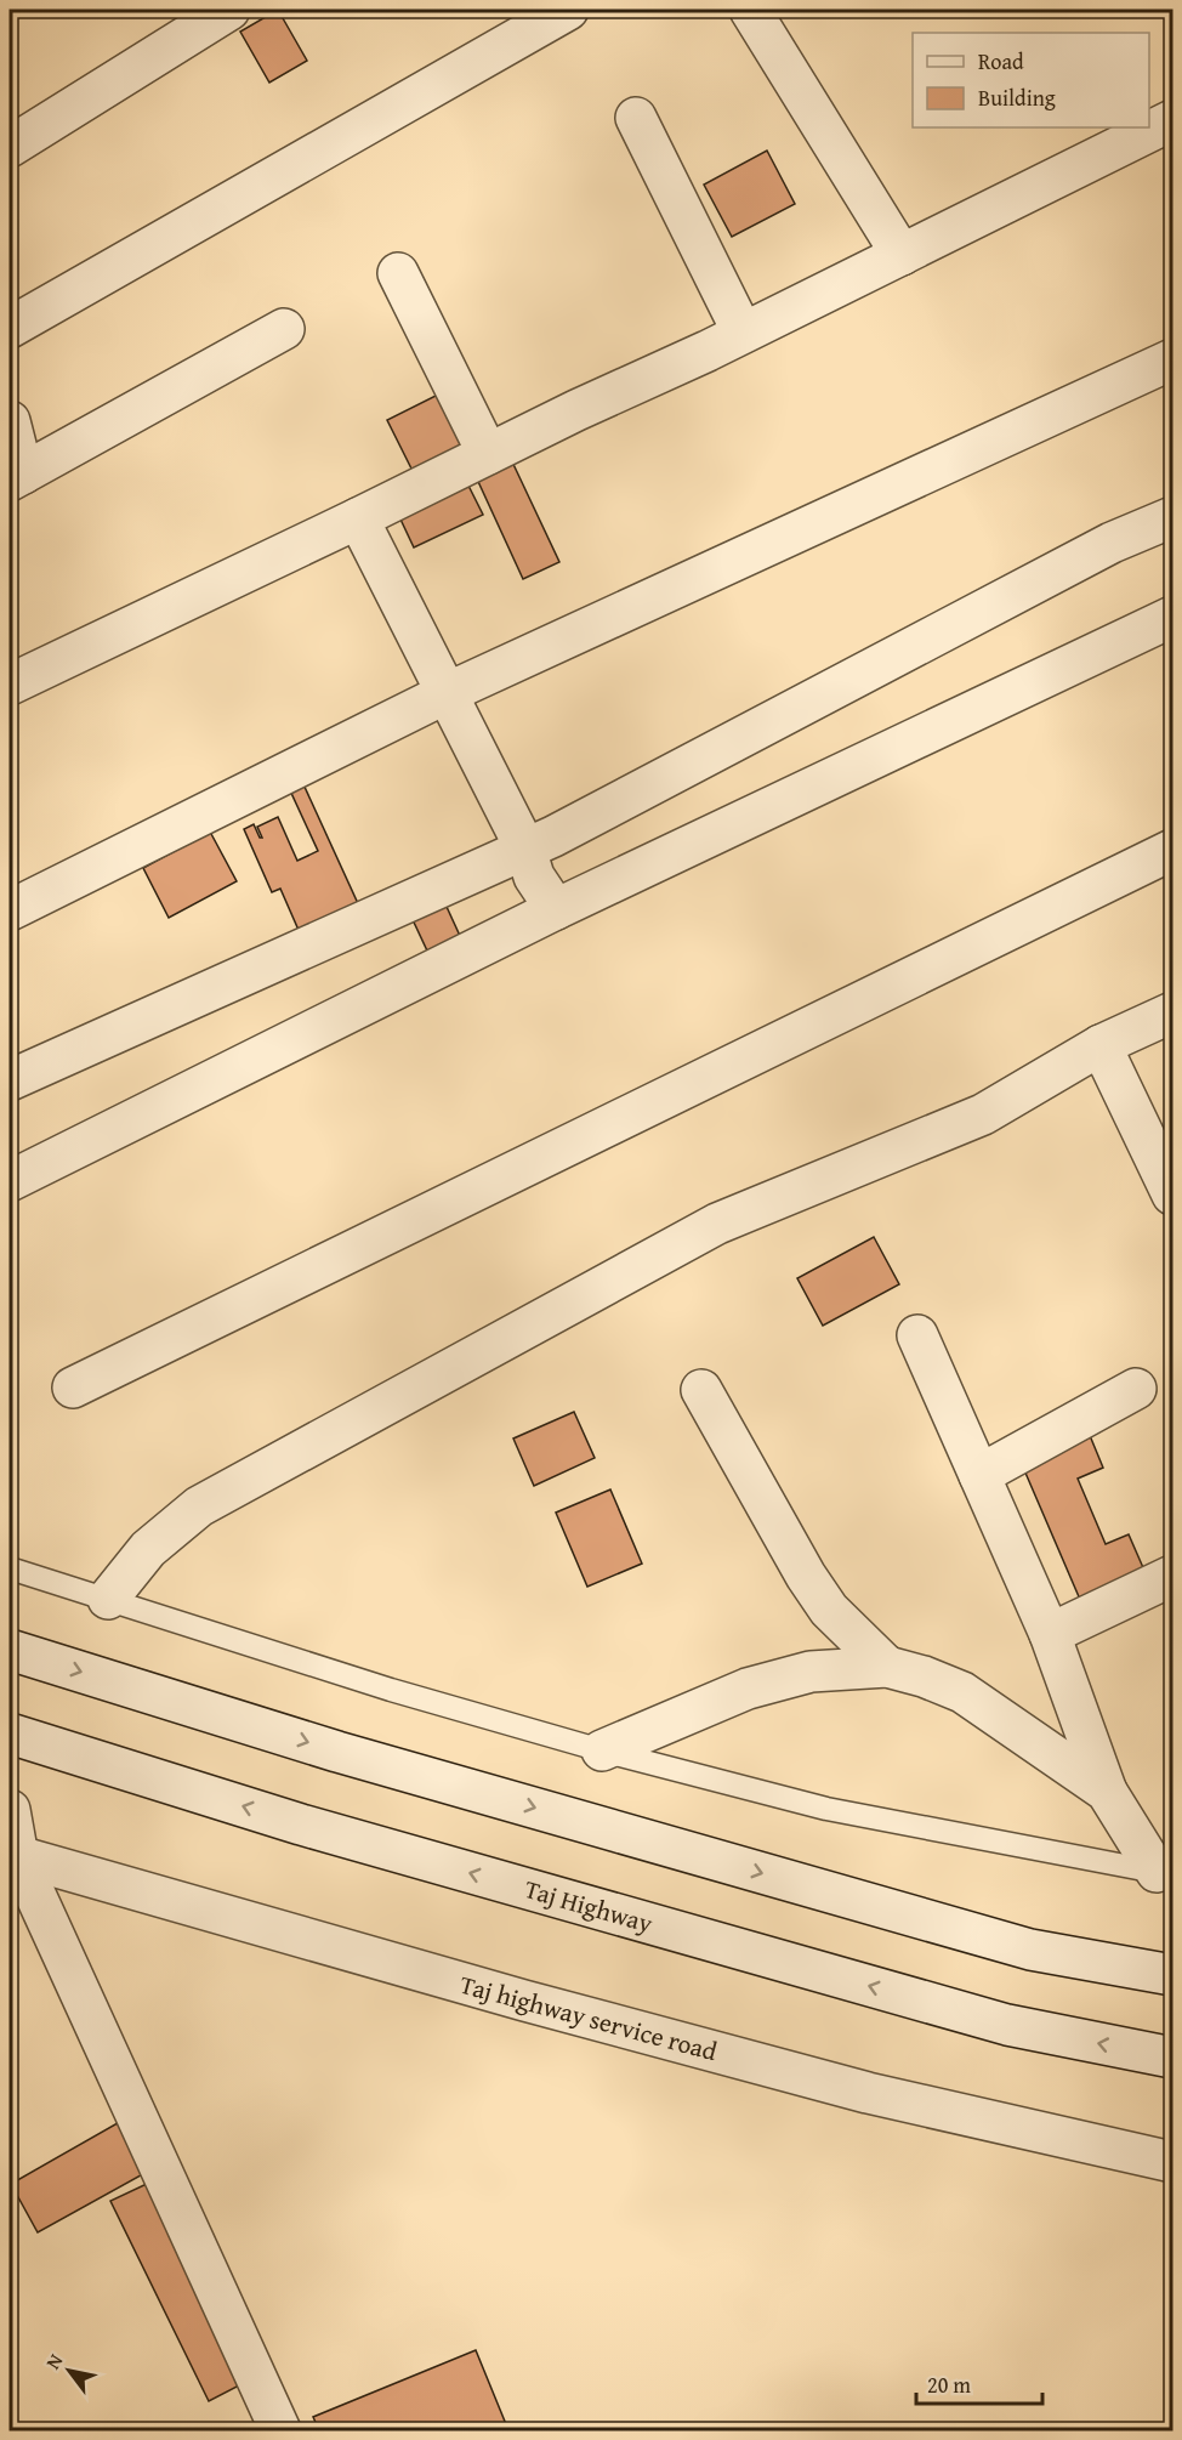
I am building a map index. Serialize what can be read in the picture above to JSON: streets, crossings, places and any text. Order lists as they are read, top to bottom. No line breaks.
{"streets":{"street":["Taj Highway","Taj highway service road"]},"legend":["Road","Building"],"scale_bar":"20 m","north":"top left"}
